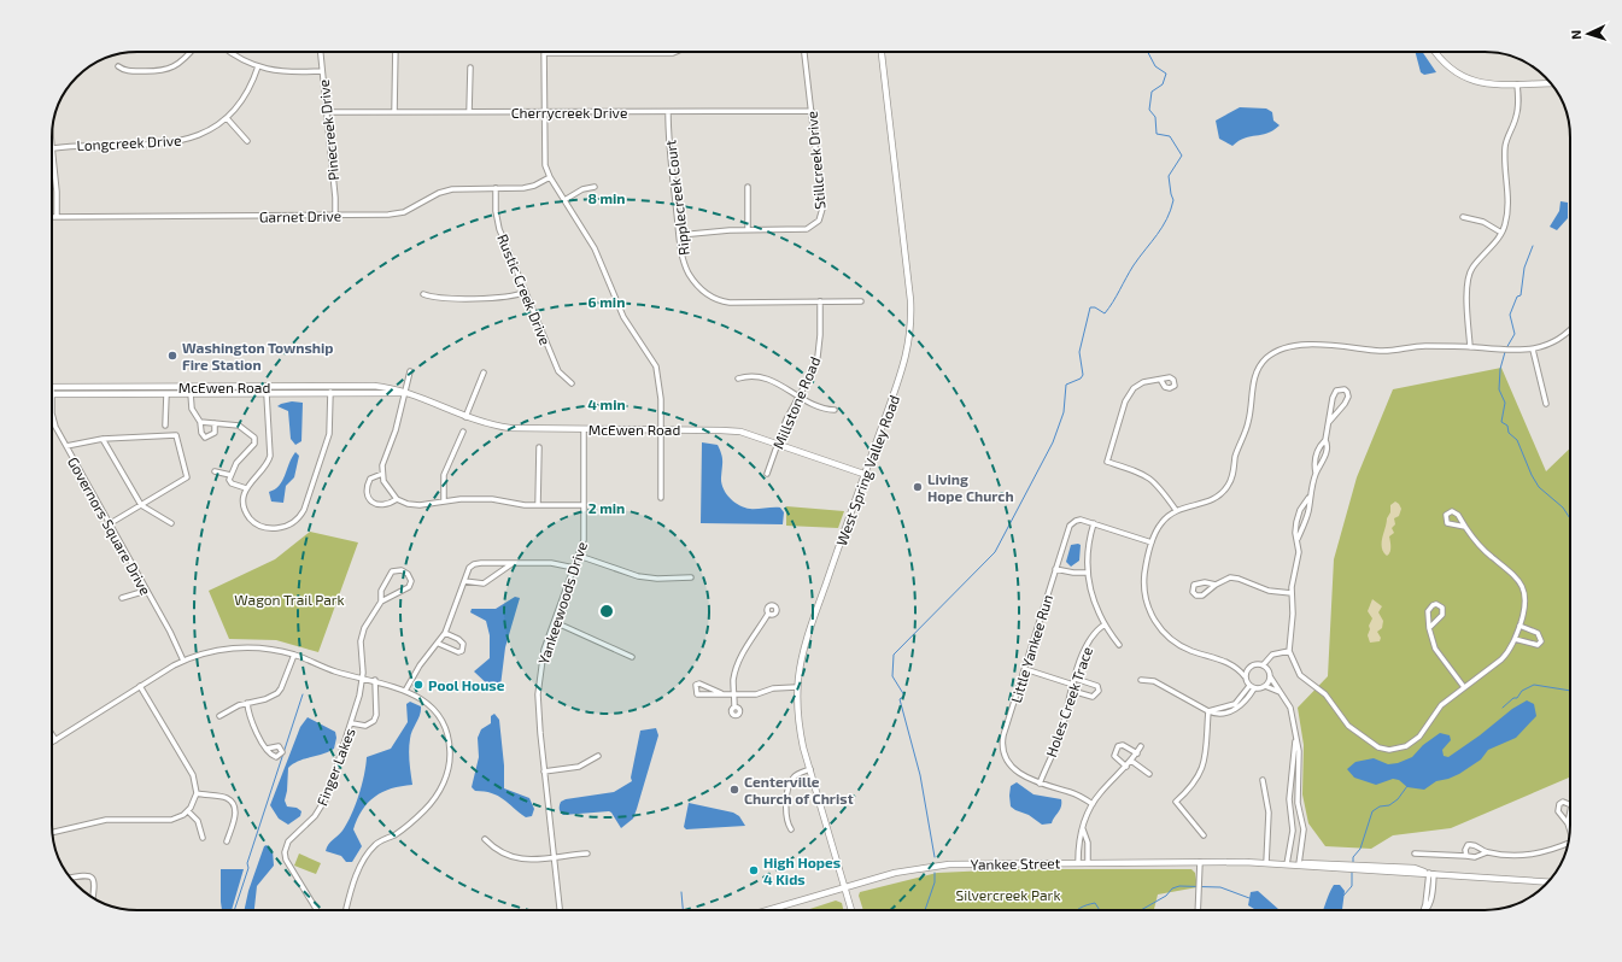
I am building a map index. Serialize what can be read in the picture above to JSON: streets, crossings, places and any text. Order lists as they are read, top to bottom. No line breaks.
{"streets":{"street":["Cherrycreek Drive","Pinecreek Drive","Longcreek Drive","Stillcreek Drive","Ripplecreek Court","Garnet Drive","Rustic Creek Drive","McEwen Road","Millstone Road","West Spring Valley Road","Governors Square Drive","Yankeewoods Drive","Little Yankee Run","Holes Creek Trace","Finger Lakes","Yankee Street"]},"crossings":[["Cherrycreek Drive","Pinecreek Drive"],["Cherrycreek Drive","Stillcreek Drive"],["Cherrycreek Drive","Ripplecreek Court"],["Pinecreek Drive","Garnet Drive"],["Stillcreek Drive","Ripplecreek Court"],["Ripplecreek Court","Millstone Road"],["Garnet Drive","Rustic Creek Drive"],["McEwen Road","Millstone Road"],["McEwen Road","West Spring Valley Road"],["McEwen Road","Governors Square Drive"],["McEwen Road","Yankeewoods Drive"],["West Spring Valley Road","Yankee Street"],["Little Yankee Run","Holes Creek Trace"]],"parks":["Wagon Trail Park","Silvercreek Park"],"places":["Washington Township Fire Station","Living Hope Church","Pool House","Centerville Church of Christ","High Hopes 4 Kids"],"north":"left","rings":["8 min","6 min","4 min","2 min"]}
